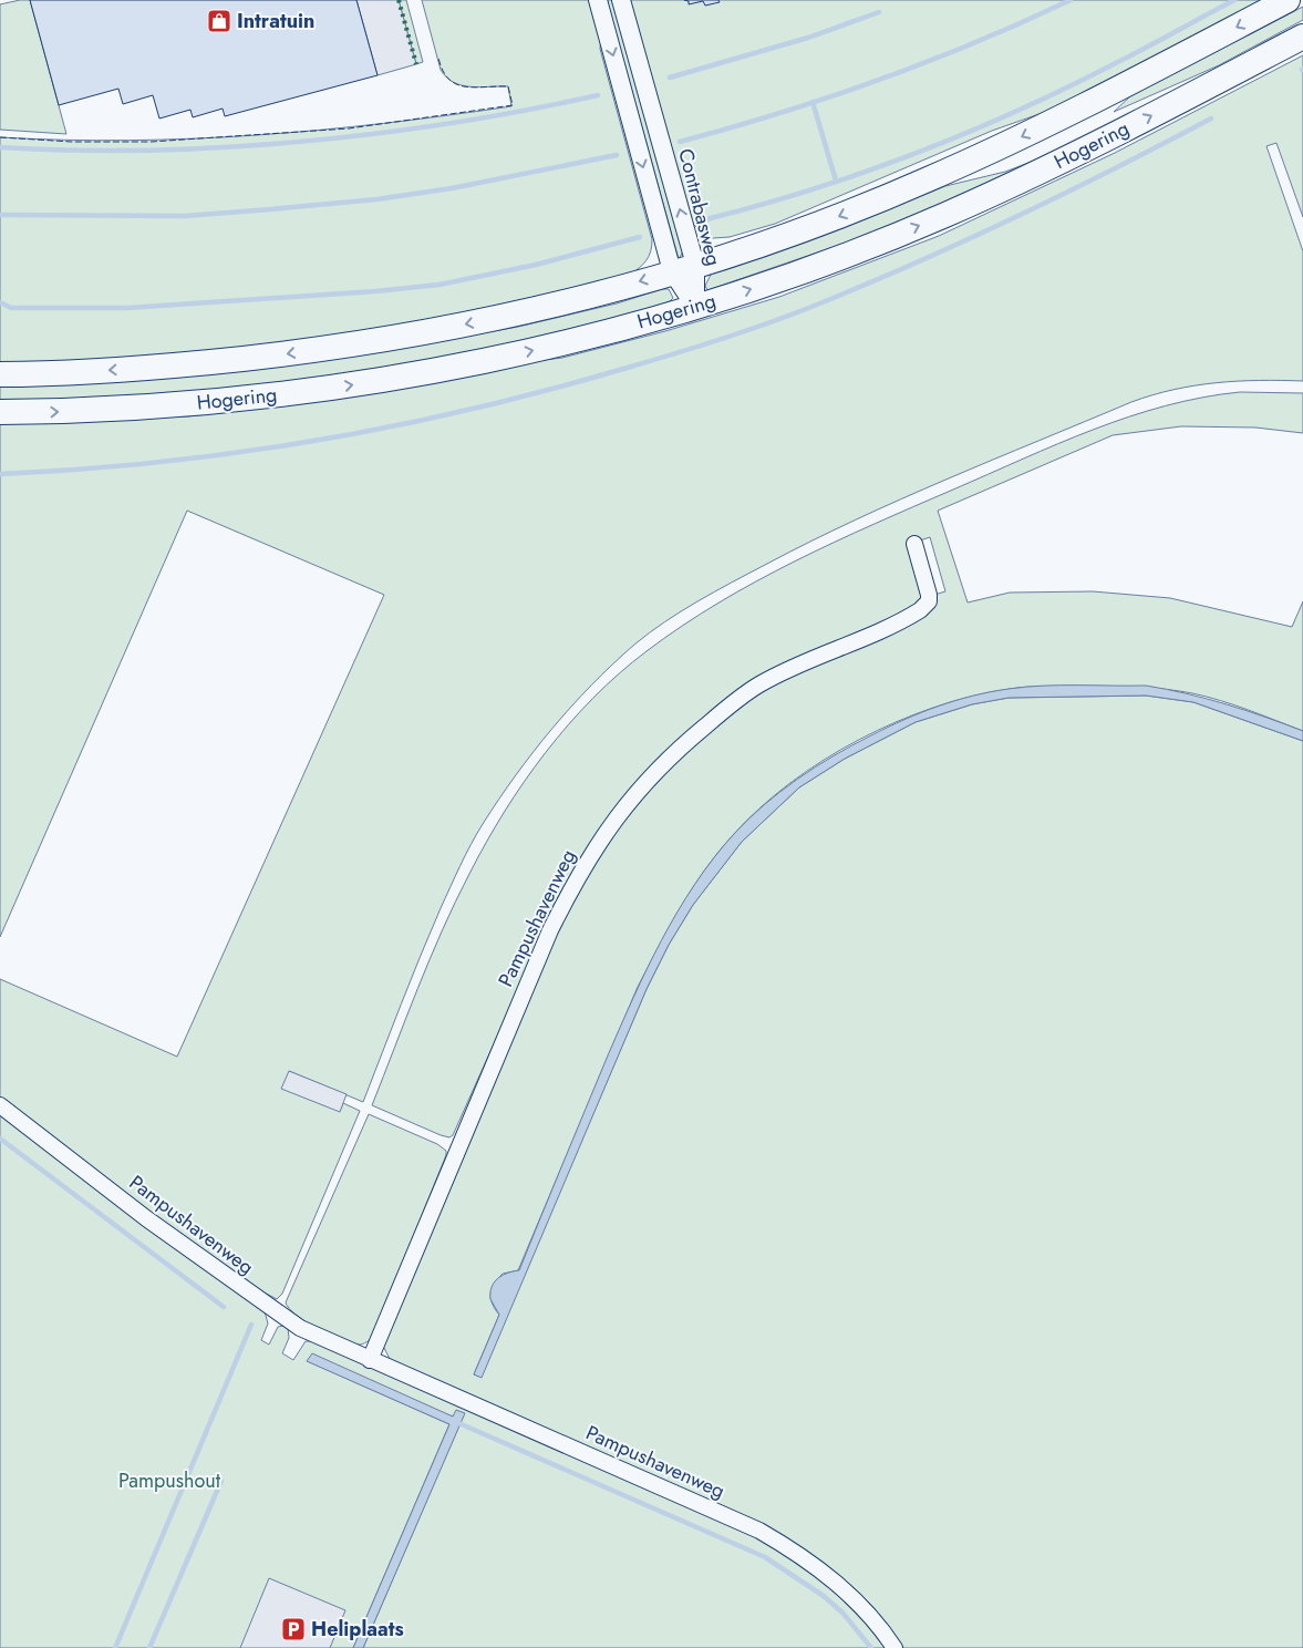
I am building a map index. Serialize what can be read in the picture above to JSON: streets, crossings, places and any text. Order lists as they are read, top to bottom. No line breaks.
{"streets":{"highway":["Hogering"],"street":["Contrabasweg","Pampushavenweg"]},"crossings":[["Hogering","Contrabasweg"]],"parks":["Pampushout"],"places":{"shop":["Intratuin"],"parking":["Heliplaats"]}}
